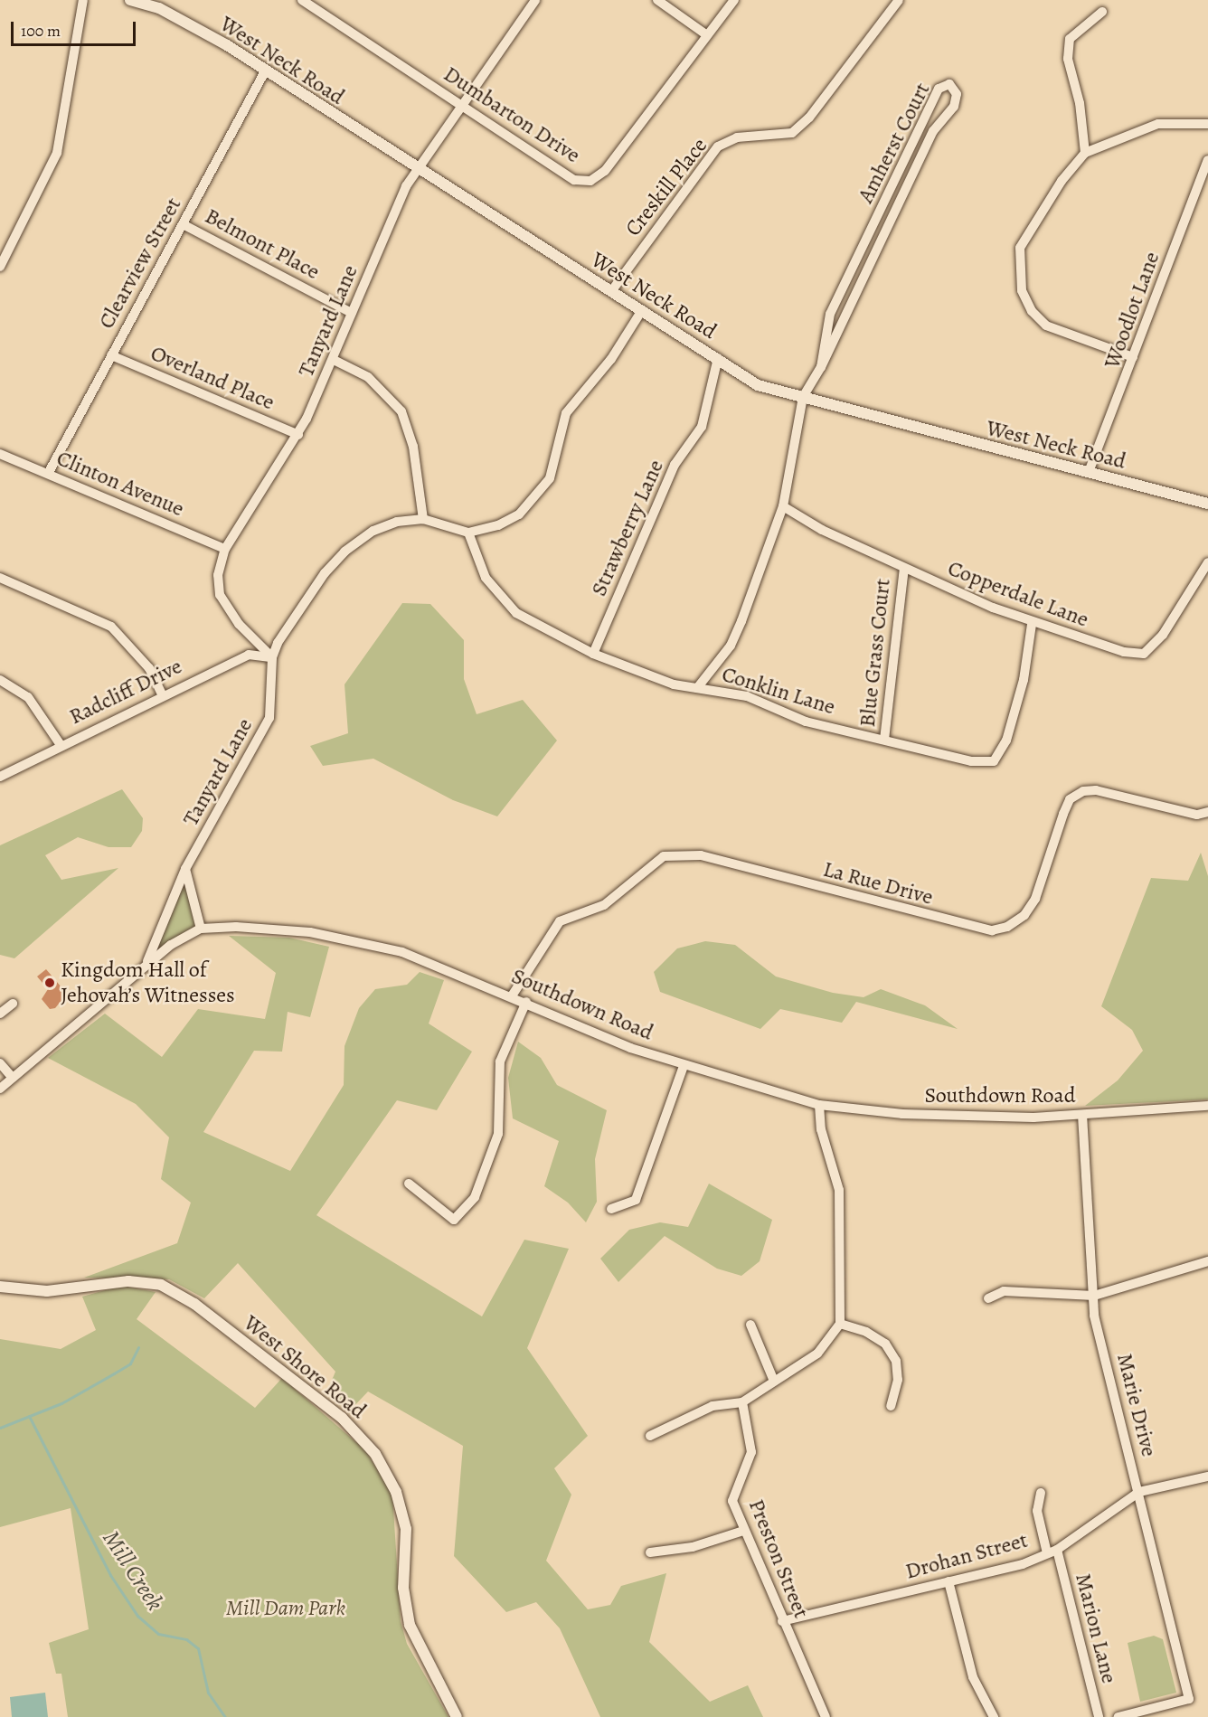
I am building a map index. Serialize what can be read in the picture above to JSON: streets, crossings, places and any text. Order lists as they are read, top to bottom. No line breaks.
{"streets":{"street":["West Neck Road","Dumbarton Drive","Amherst Court","Creskill Place","Belmont Place","Clearview Street","Woodlot Lane","Tanyard Lane","Overland Place","Clinton Avenue","Strawberry Lane","Copperdale Lane","Blue Grass Court","Conklin Lane","Radcliff Drive","La Rue Drive","Southdown Road","West Shore Road","Marie Drive","Drohan Street","Preston Street","Marion Lane"]},"crossings":[["West Neck Road","Amherst Court"],["West Neck Road","Creskill Place"],["West Neck Road","Clearview Street"],["West Neck Road","Woodlot Lane"],["West Neck Road","Tanyard Lane"],["West Neck Road","Strawberry Lane"],["Dumbarton Drive","Tanyard Lane"],["Belmont Place","Clearview Street"],["Belmont Place","Tanyard Lane"],["Clearview Street","Overland Place"],["Clearview Street","Clinton Avenue"],["Tanyard Lane","Overland Place"],["Tanyard Lane","Clinton Avenue"],["Tanyard Lane","Radcliff Drive"],["Tanyard Lane","Southdown Road"],["Strawberry Lane","Conklin Lane"],["Copperdale Lane","Blue Grass Court"],["Copperdale Lane","Conklin Lane"],["Blue Grass Court","Conklin Lane"],["La Rue Drive","Southdown Road"],["Southdown Road","Marie Drive"],["Marie Drive","Drohan Street"],["Drohan Street","Preston Street"],["Drohan Street","Marion Lane"]],"water":["Mill Creek"],"parks":["Mill Dam Park"],"places":["Kingdom Hall of Jehovah’s Witnesses"],"scale_bar":"100 m"}
